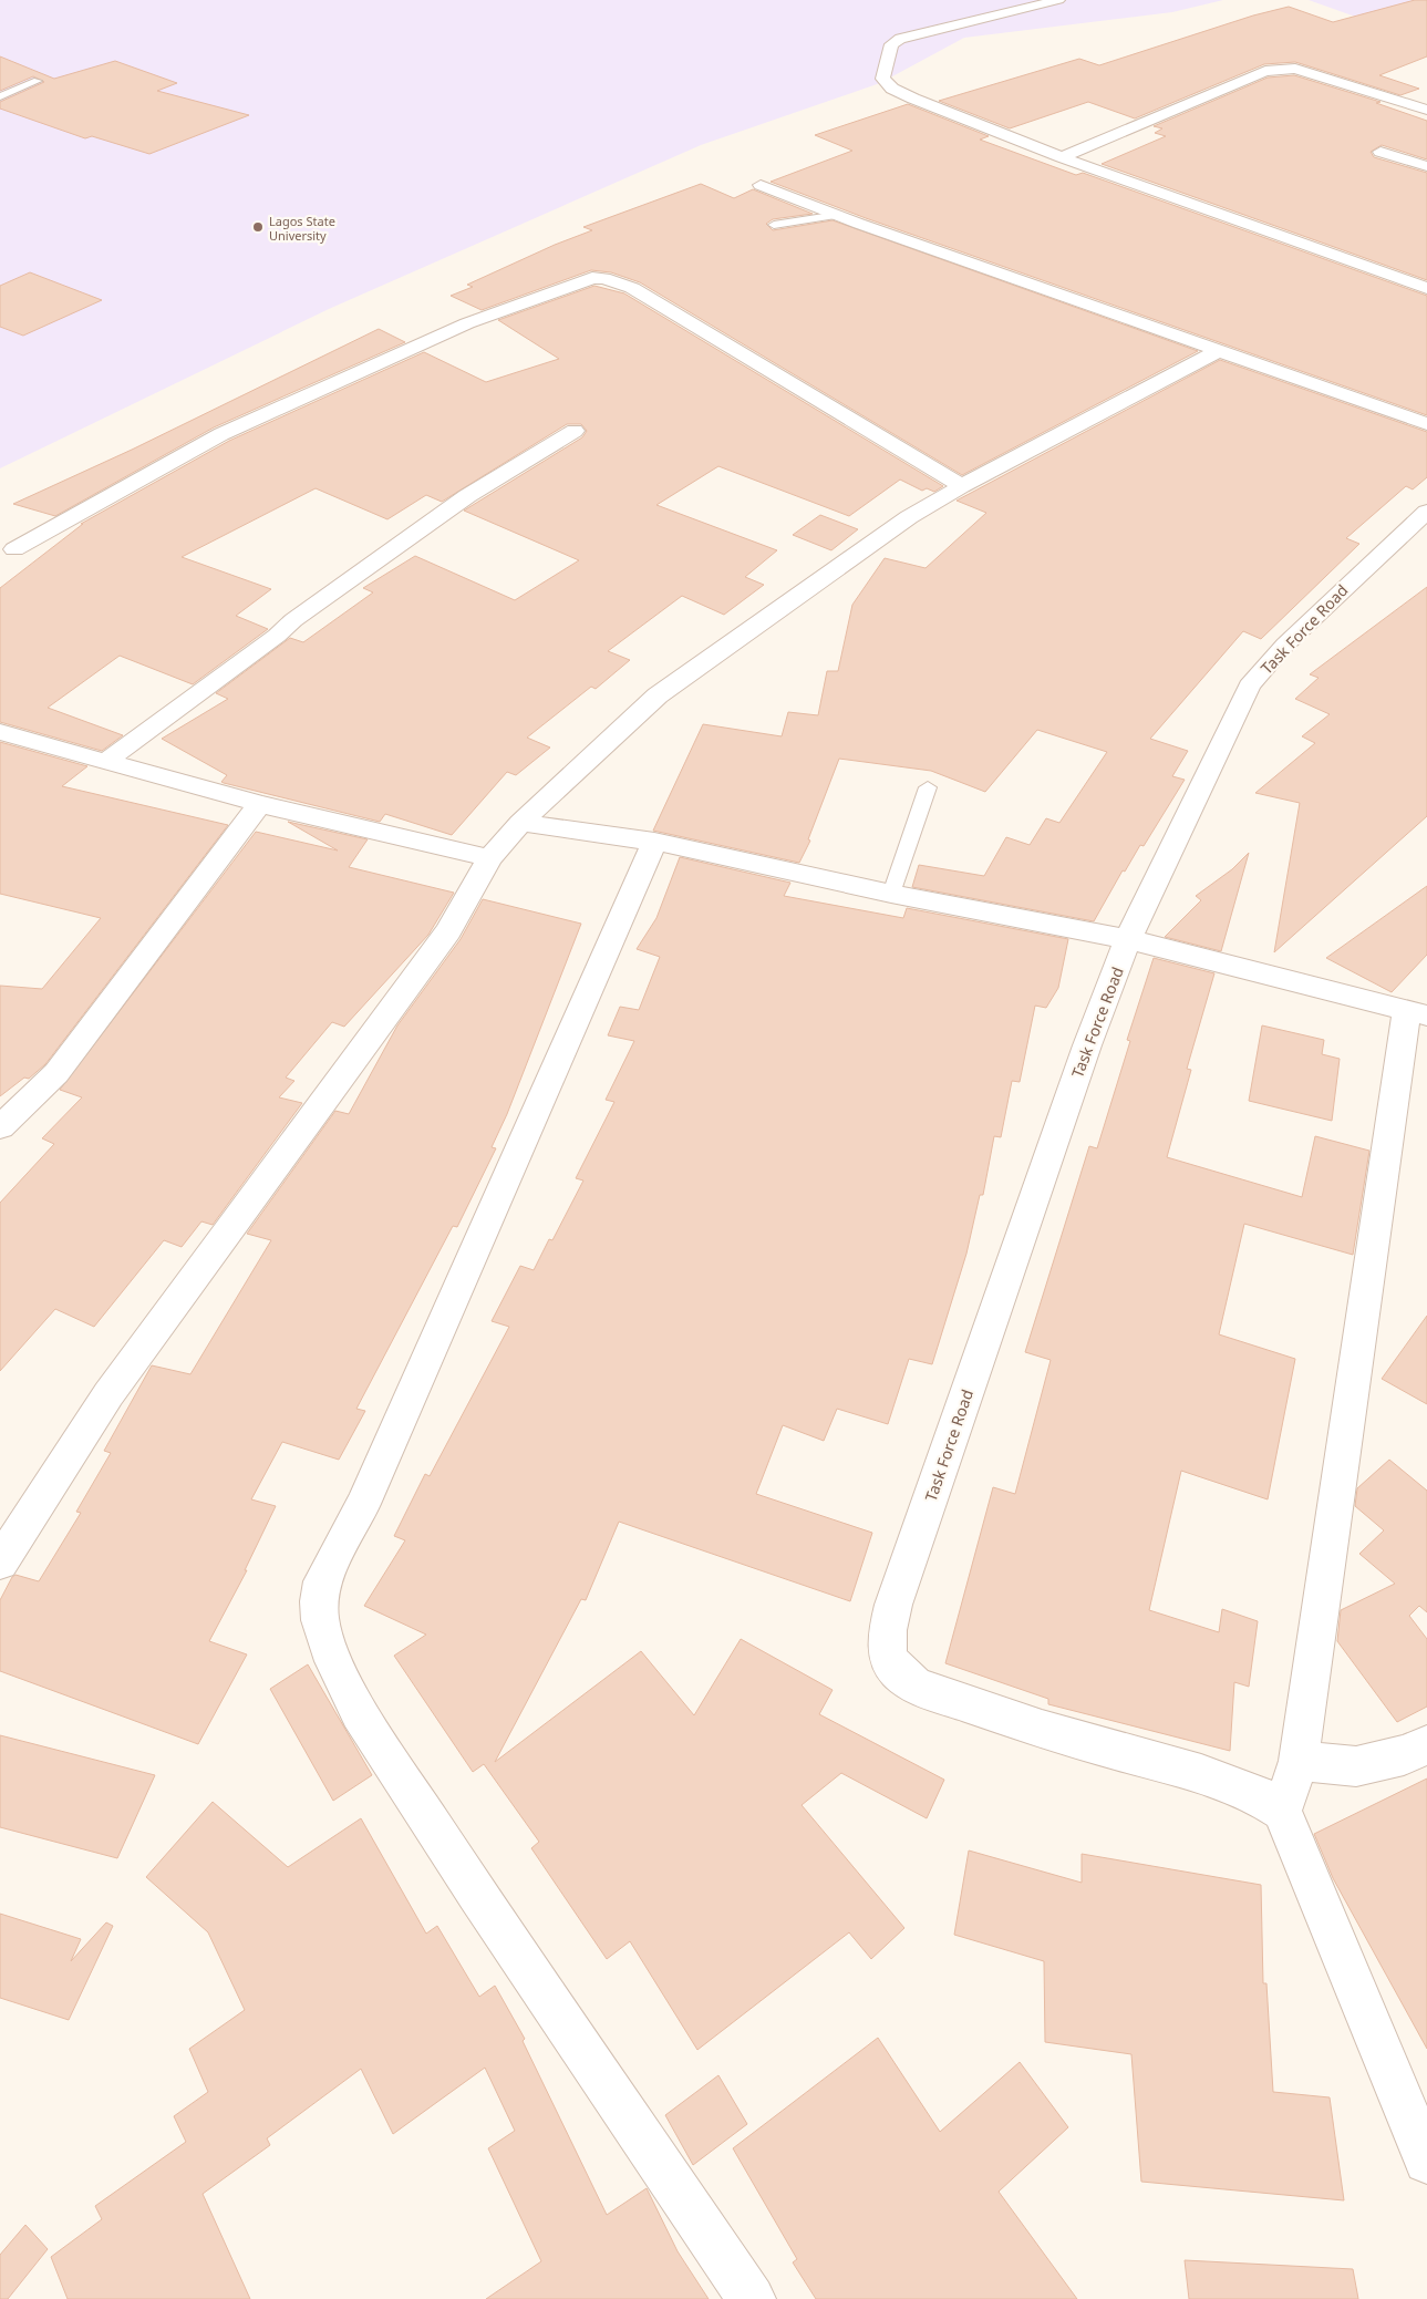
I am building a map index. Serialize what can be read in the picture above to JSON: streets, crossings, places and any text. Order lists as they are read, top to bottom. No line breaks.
{"streets":{"street":["Task Force Road"]},"places":["Lagos State University"]}
